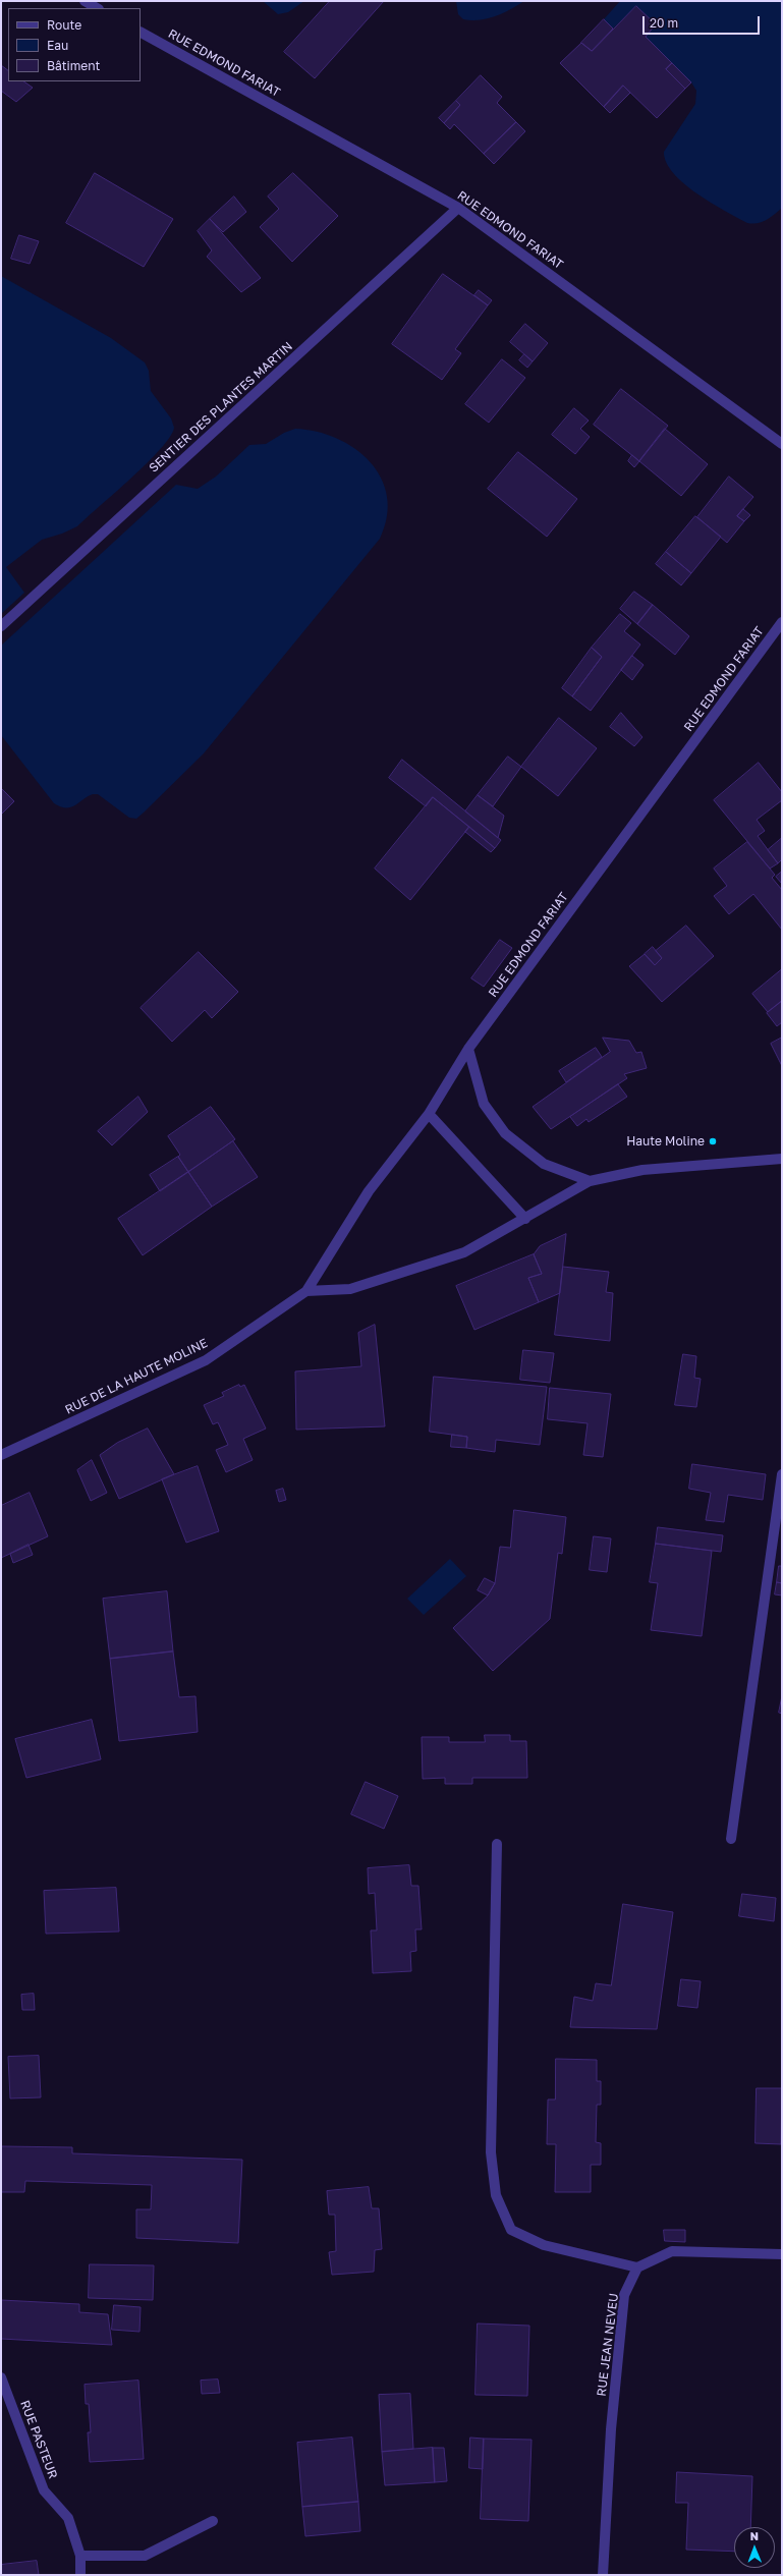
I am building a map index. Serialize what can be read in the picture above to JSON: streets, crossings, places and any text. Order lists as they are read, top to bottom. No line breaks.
{"streets":{"street":["RUE EDMOND FARIAT","SENTIER DES PLANTES MARTIN","RUE DE LA HAUTE MOLINE","RUE JEAN NEVEU","RUE PASTEUR"]},"crossings":[["RUE EDMOND FARIAT","SENTIER DES PLANTES MARTIN"],["RUE EDMOND FARIAT","RUE DE LA HAUTE MOLINE"]],"places":["Haute Moline"],"legend":["Route","Eau","Bâtiment"],"scale_bar":"20 m","north":"top"}
